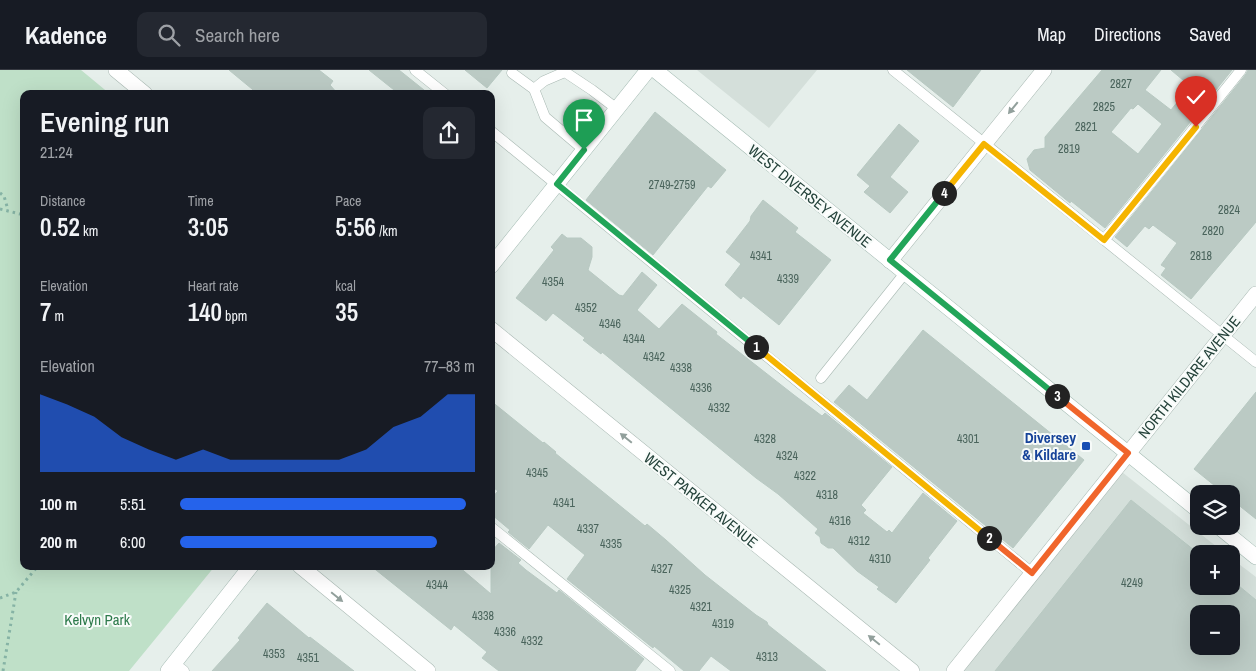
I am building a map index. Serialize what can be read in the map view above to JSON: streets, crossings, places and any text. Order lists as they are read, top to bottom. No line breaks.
{"streets":{"street":["WEST DIVERSEY AVENUE","NORTH KILDARE AVENUE","WEST PARKER AVENUE"]},"crossings":[["WEST DIVERSEY AVENUE","NORTH KILDARE AVENUE"]],"one_way":["WEST PARKER AVENUE"],"parks":["Kelvyn Park"],"places":{"transit":["Diversey & Kildare"]},"house_numbers":["2827","2825","2821","2819","2749-2759","2824","2820","4341","2818","4339","4354","4352","4346","4344","4342","4338","4336","4332","4328","4301","4324","4345","4322","4318","4341","4316","4337","4312","4335","4310","4327","4249","4344","4325","4321","4338","4319","4336","4332","4353","4313","4351"],"page":{"header":"Kadence","search":"Search here","nav":["Map","Directions","Saved"],"heading":["Evening run","21:24"],"stats":[["Distance","0.52 km"],["Time","3:05"],["Pace","5:56 /km"],["Elevation","7 m"],["Heart rate","140 bpm"],["kcal","35"]],"pins":["4","1","3","2"],"chart":["Elevation","77–83 m"],"map_buttons":["+","−"],"list":[{"name":"100 m","note":"5:51"},{"name":"200 m","note":"6:00"}]}}
